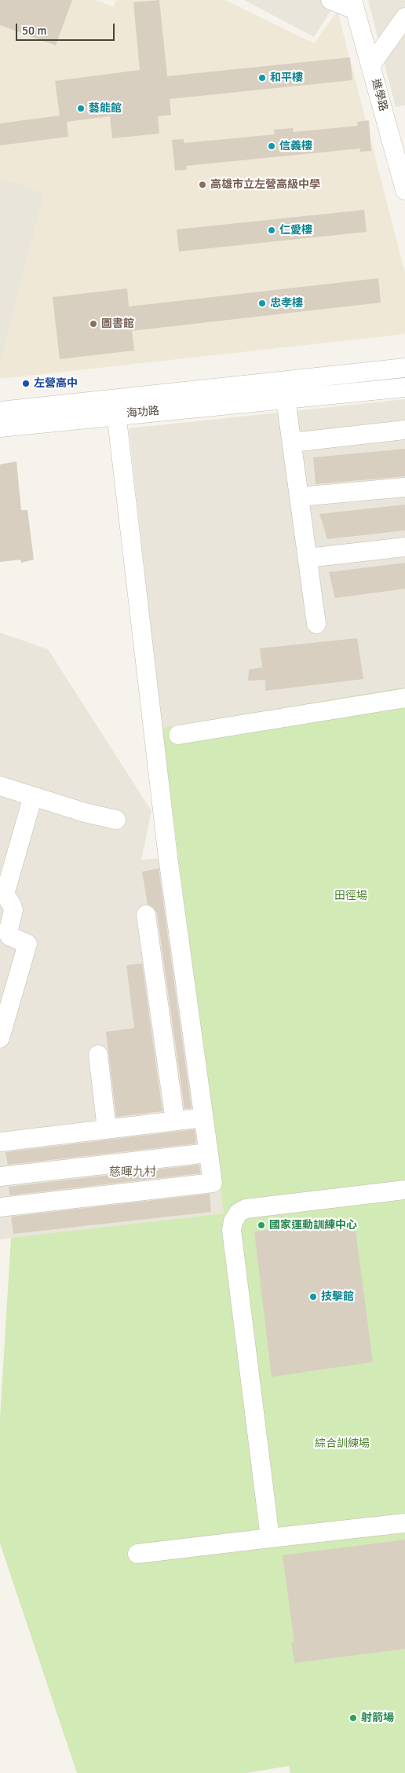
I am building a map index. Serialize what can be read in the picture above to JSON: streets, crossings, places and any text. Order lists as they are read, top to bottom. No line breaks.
{"streets":{"street":["進學路","海功路"]},"districts":["慈暉九村"],"parks":["田徑場","綜合訓練場"],"places":["和平樓","藝能館","信義樓","高雄市立左營高級中學","仁愛樓","忠孝樓","圖書館","左營高中","國家運動訓練中心","技擊館","射箭場"],"scale_bar":"50 m"}
